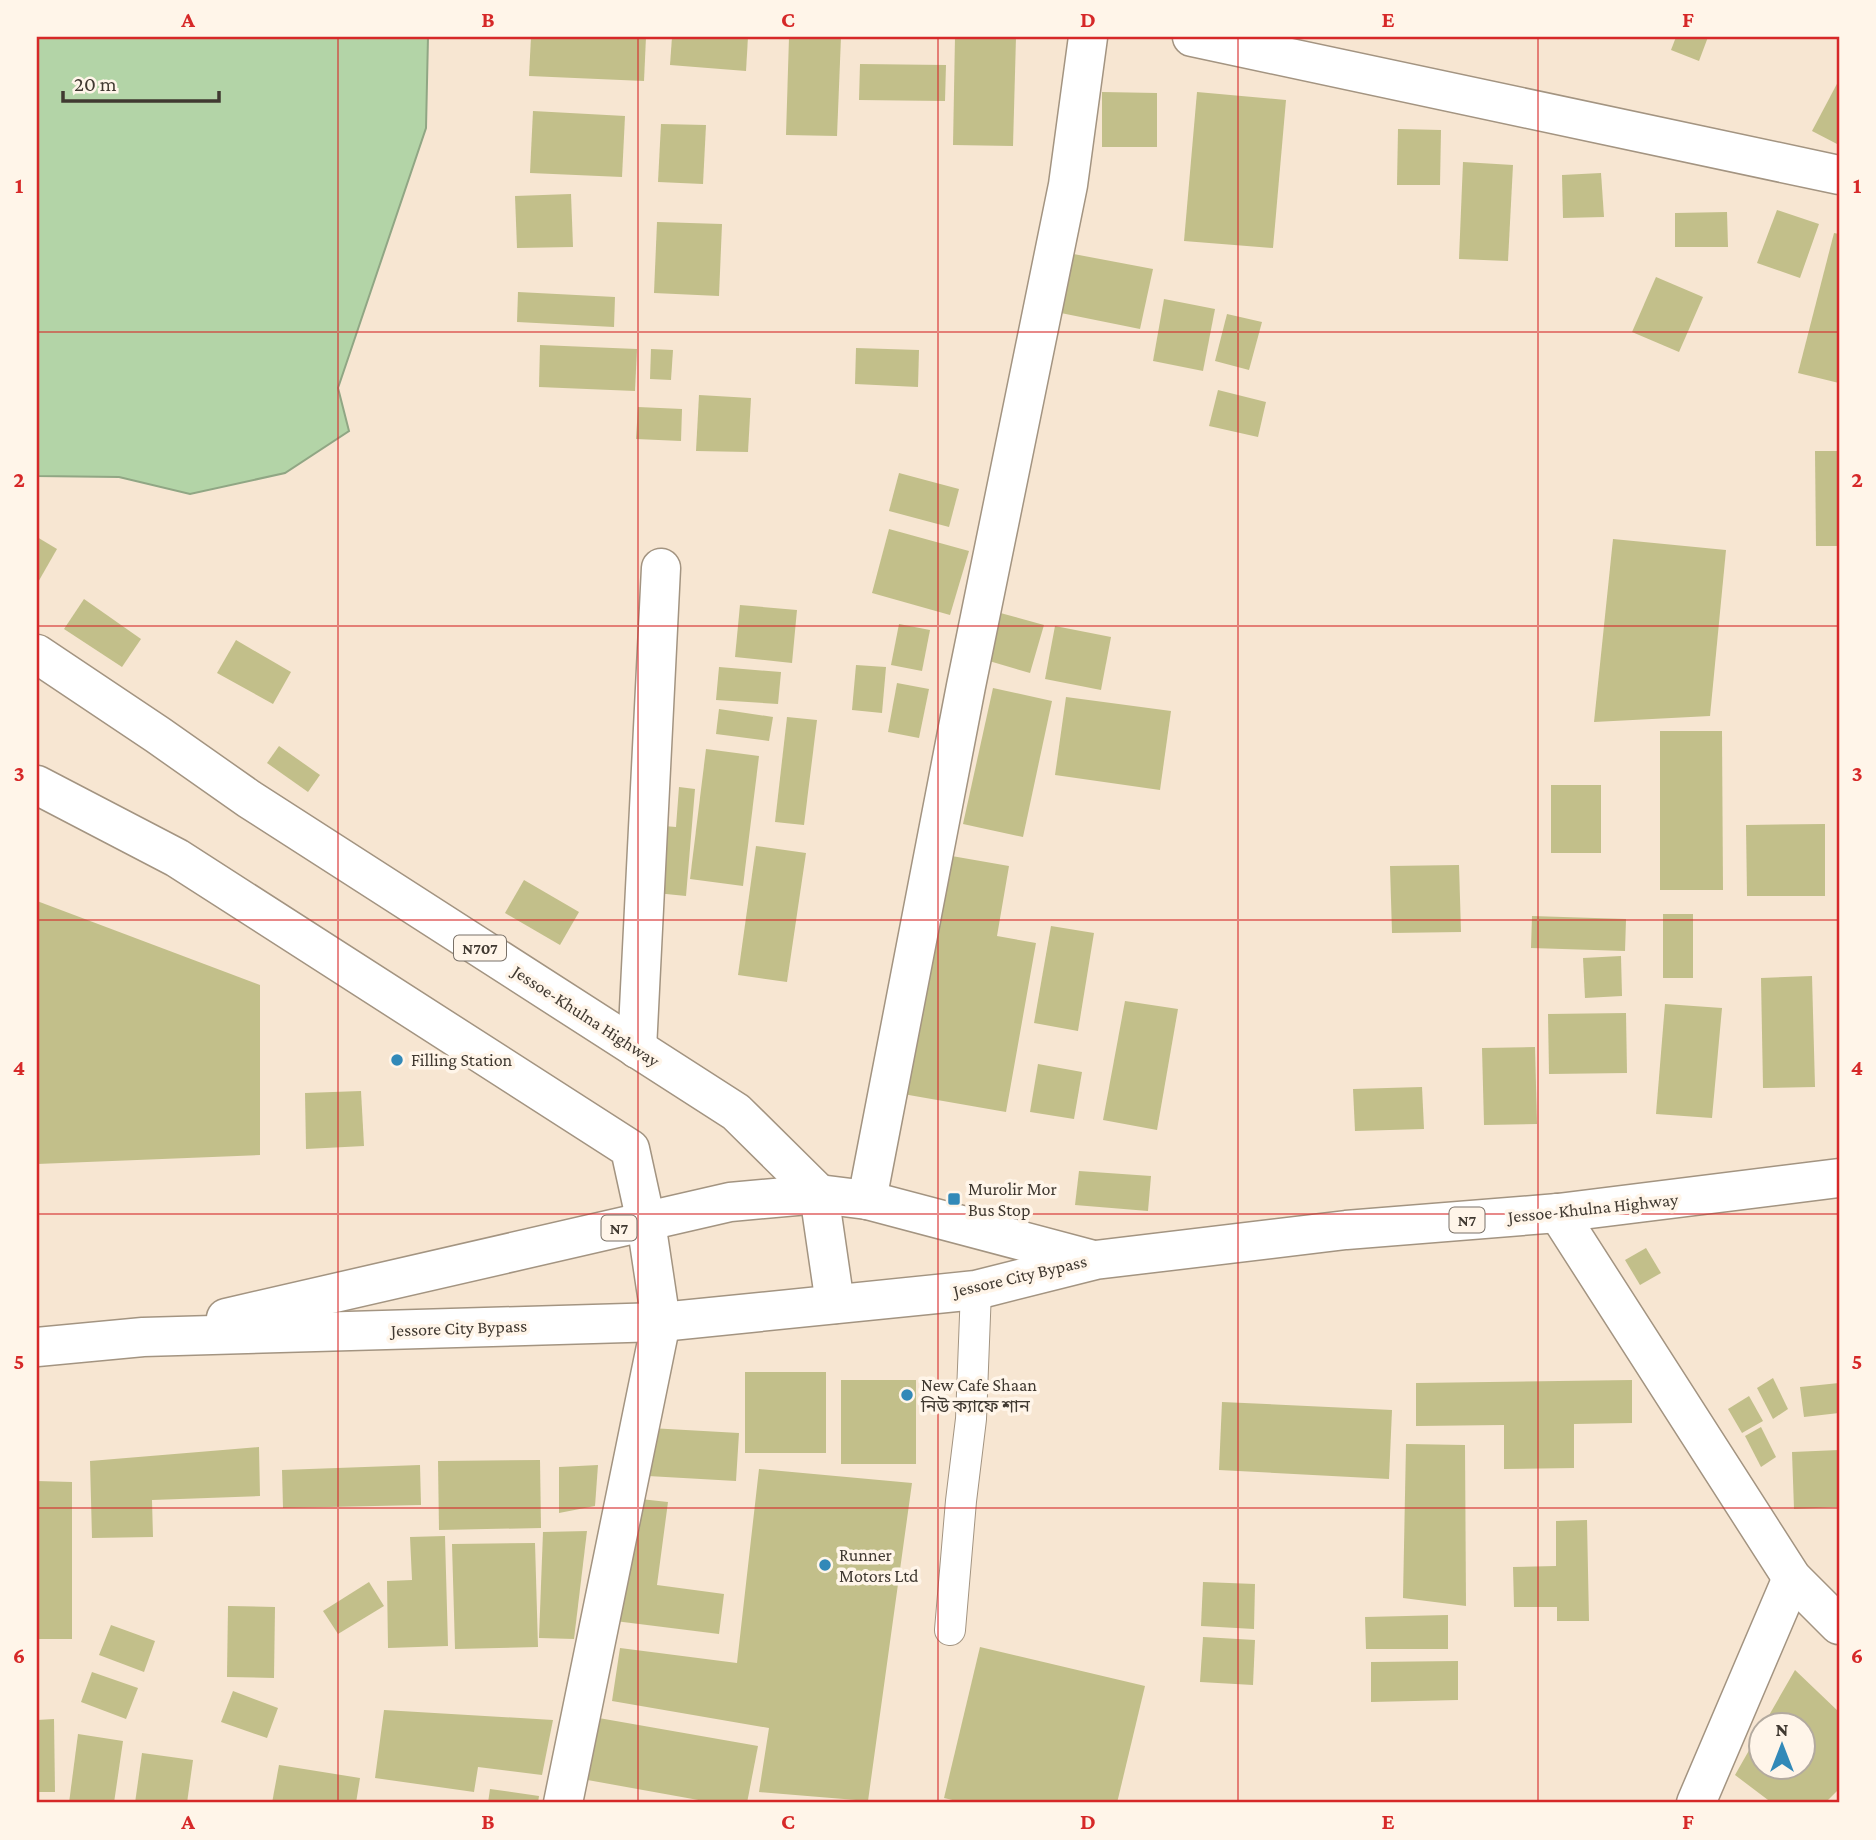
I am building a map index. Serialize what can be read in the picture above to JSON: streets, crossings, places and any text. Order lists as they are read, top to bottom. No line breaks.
{"streets":{"main road":["N707","Jessoe-Khulna Highway","N7","Jessore City Bypass"]},"crossings":[["Jessoe-Khulna Highway","Jessore City Bypass"]],"places":{"other":["Filling Station","New Cafe Shaan নিউ ক্যাফে শান","Runner Motors Ltd"],"transit":["Murolir Mor Bus Stop"]},"scale_bar":"20 m","north":"top","grid":{"columns":["A","B","C","D","E","F"],"rows":["1","2","3","4","5","6"]}}
